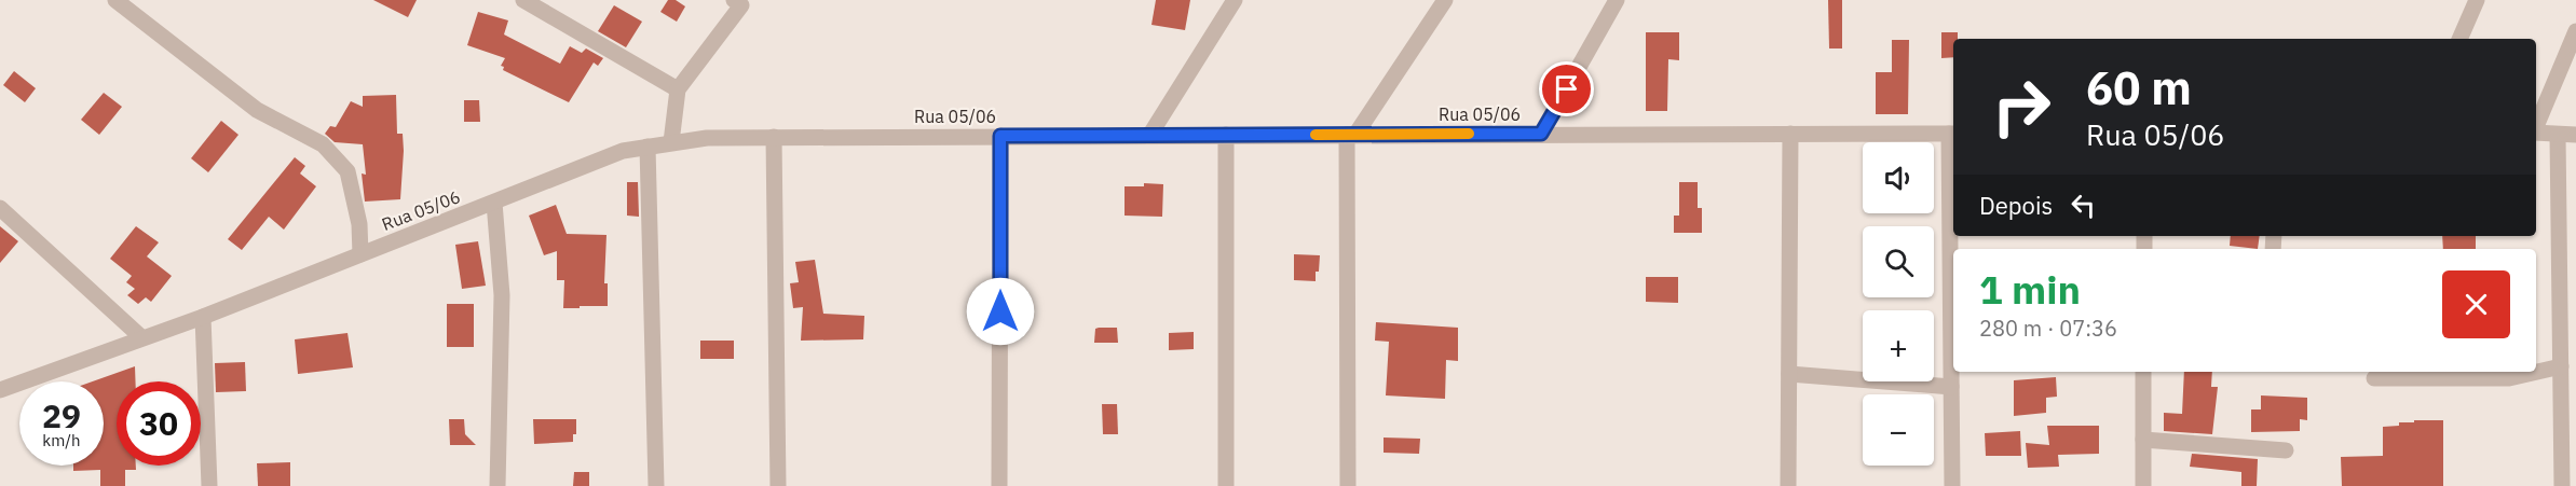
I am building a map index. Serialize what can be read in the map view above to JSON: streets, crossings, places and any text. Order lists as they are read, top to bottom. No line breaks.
{"streets":{"street":["Rua 05/06"]},"page":{"turn":["60 m","Rua 05/06"],"map_buttons":["+","−"],"then":"Depois","heading":["1 min","280 m · 07:36"],"speed":"29 km/h","limit":"30"}}
